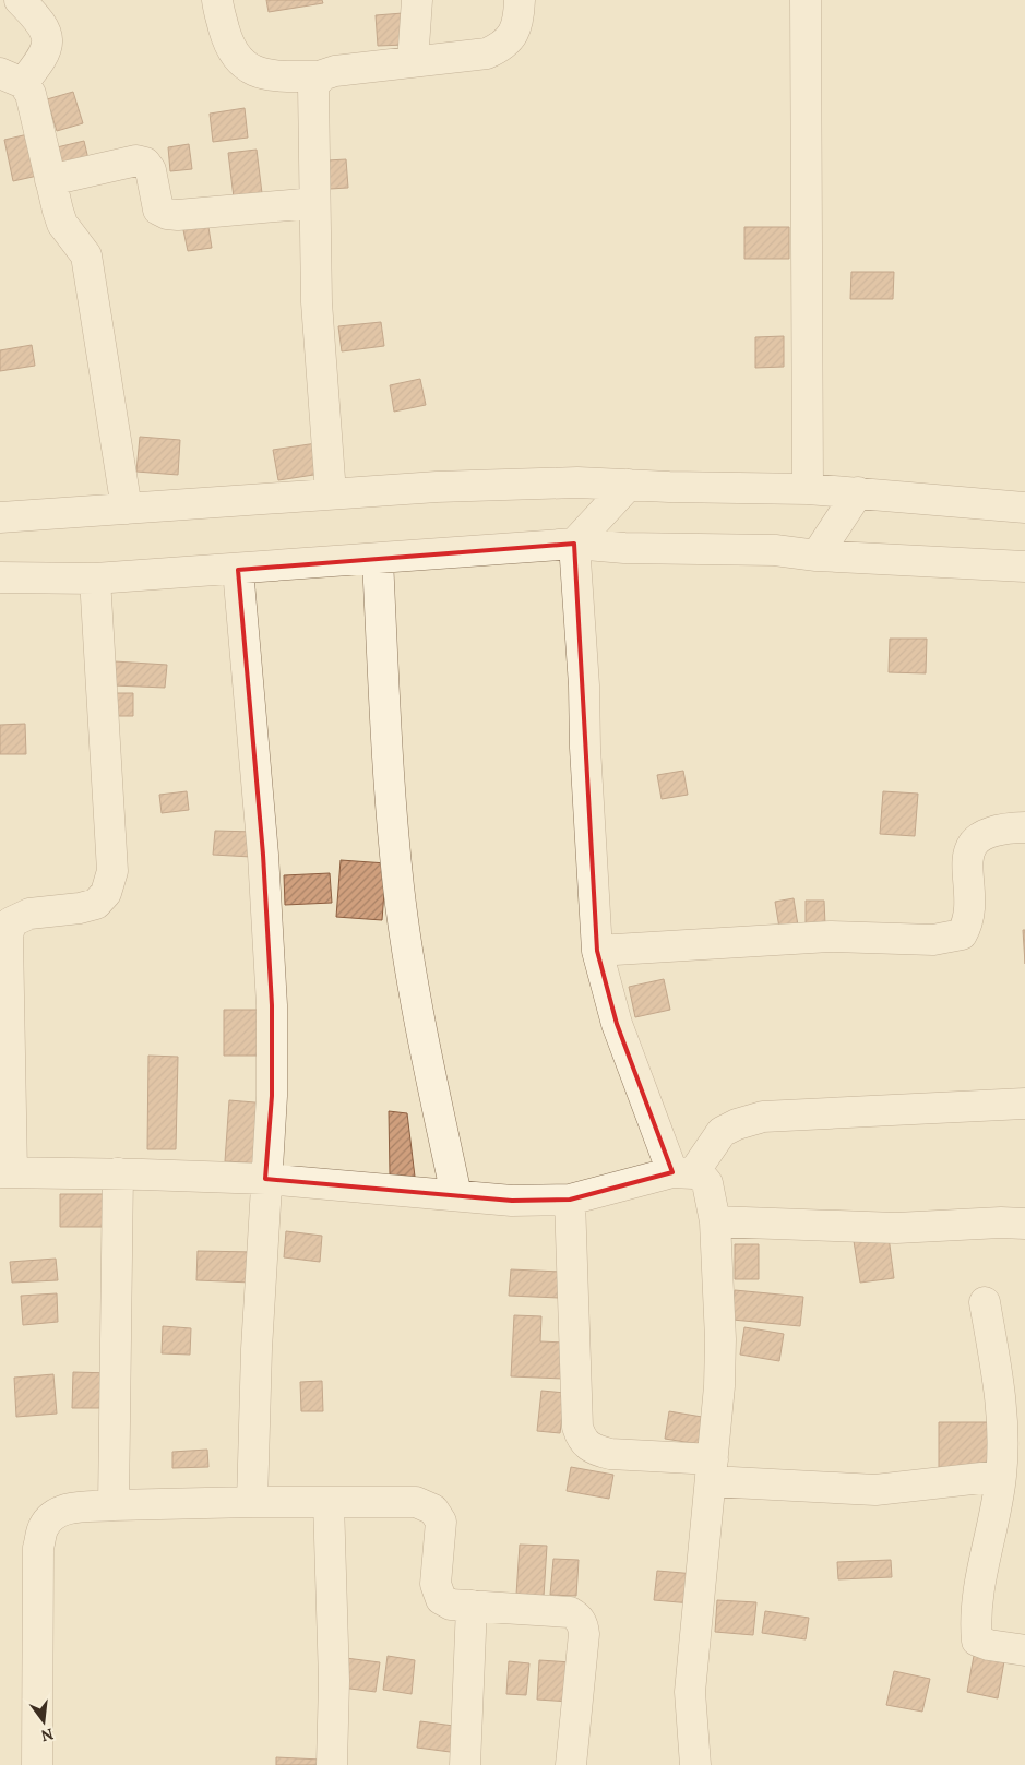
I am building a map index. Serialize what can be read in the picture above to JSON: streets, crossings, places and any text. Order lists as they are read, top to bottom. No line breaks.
{"north":"bottom"}
